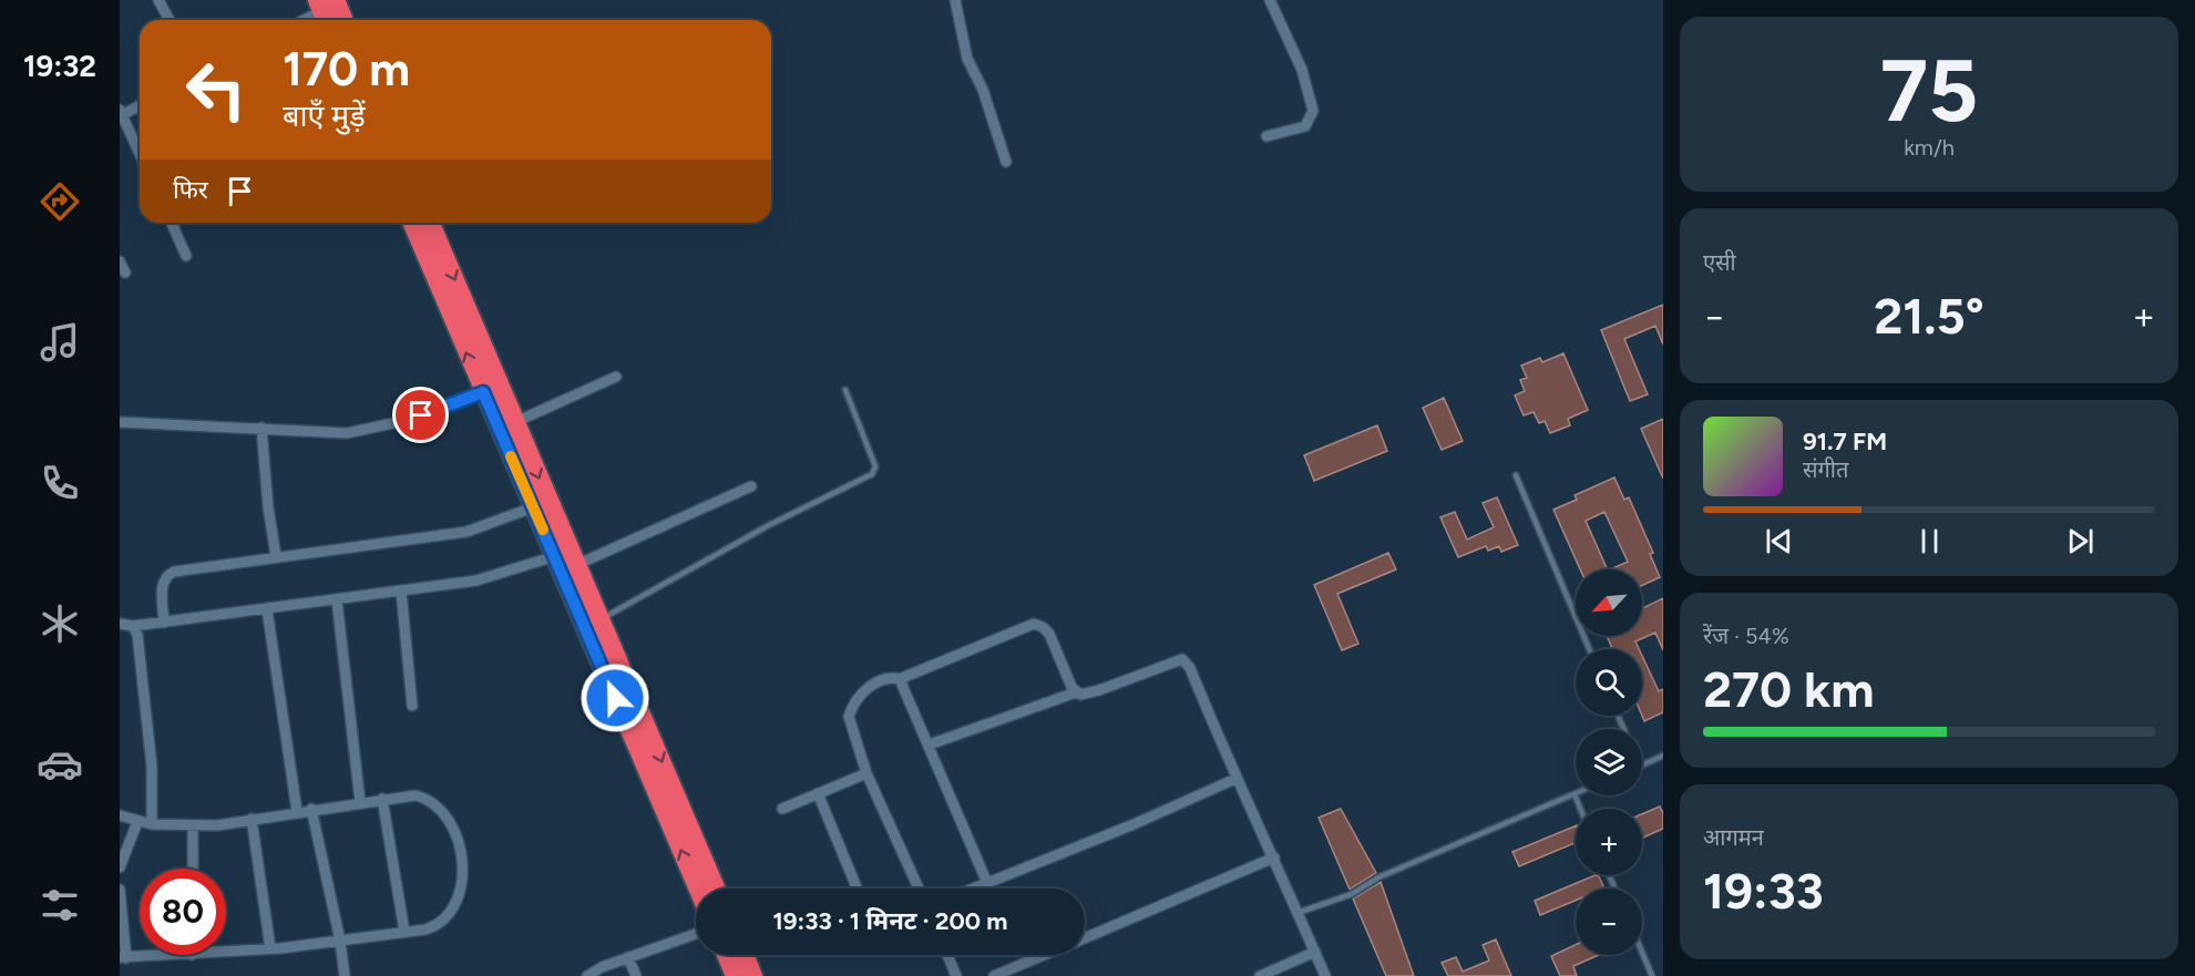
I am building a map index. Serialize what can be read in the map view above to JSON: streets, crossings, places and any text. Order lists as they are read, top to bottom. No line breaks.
{"north":"bottom left","page":{"tabs":"19:32","tile":[["75","km/h"],"एसी",["रेंज · 54%","270 km"],["आगमन","19:33"]],"turn":["170 m","बाएँ मुड़ें"],"then":"फिर","heat":["−","21.5°","+"],"song":["91.7 FM","संगीत"],"map_buttons":["+","−"],"limit":"80","trip":"19:33 · 1 मिनट · 200 m"}}
